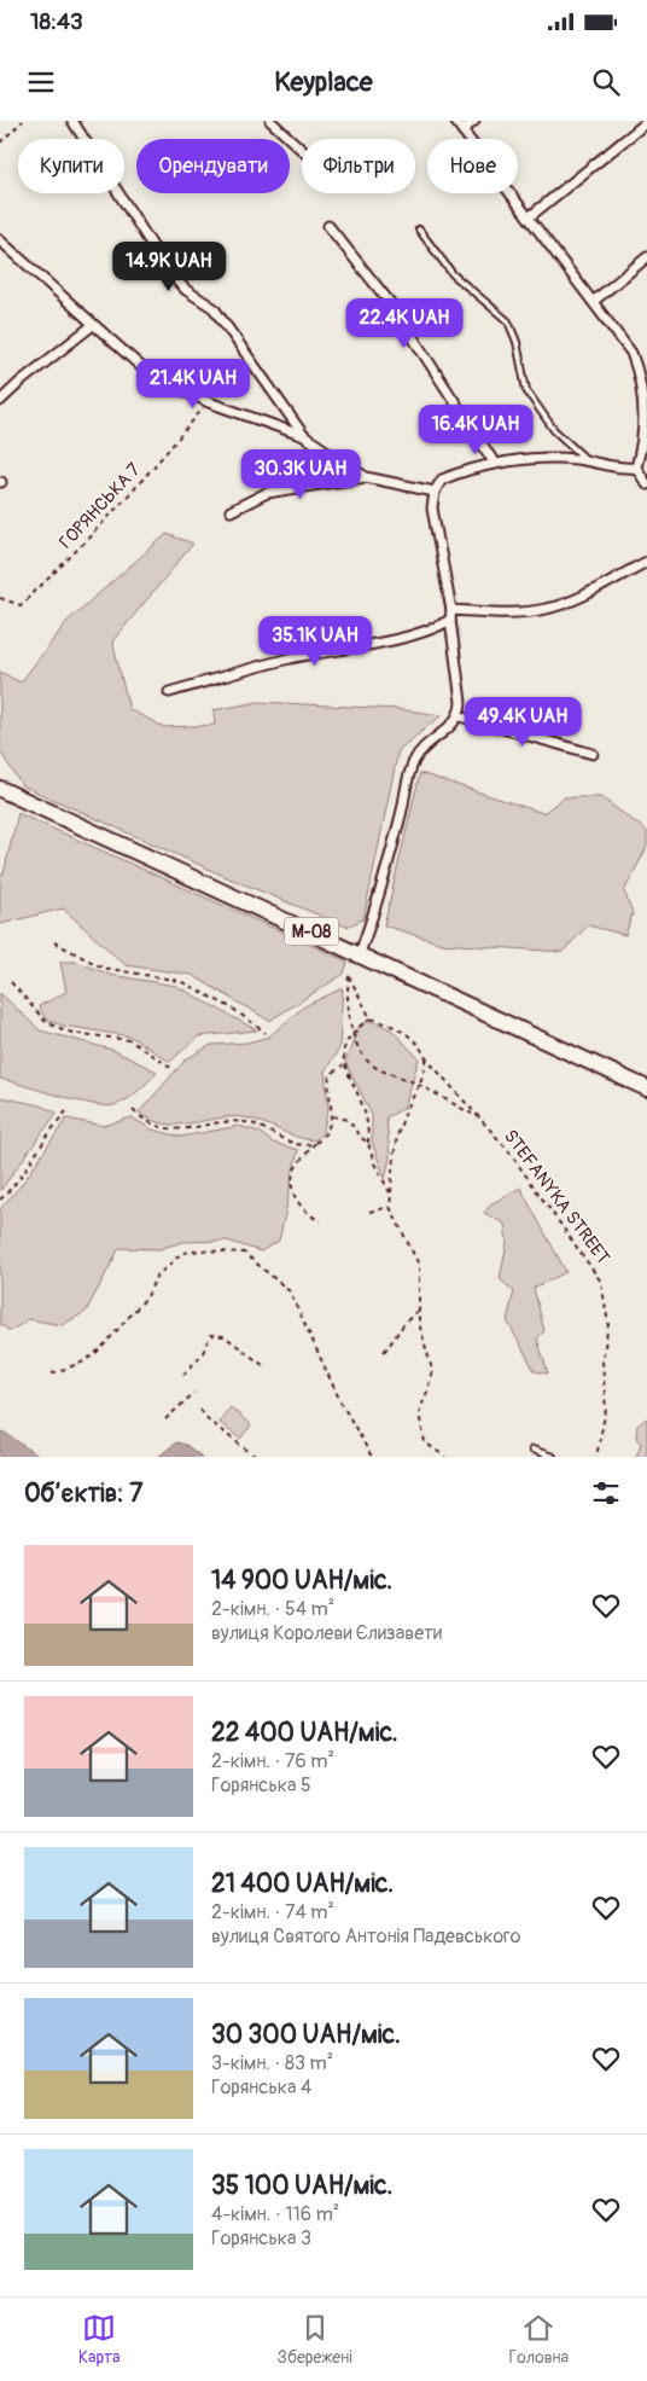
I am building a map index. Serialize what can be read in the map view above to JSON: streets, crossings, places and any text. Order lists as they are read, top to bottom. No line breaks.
{"streets":{"highway":["М-08"],"path":["ГОРЯНСЬКА 7","STEFANYKA STREET"]},"page":{"status":"18:43","header":"Keyplace","chip":["Купити","Орендувати","Фільтри","Нове"],"price":["14.9K UAH","22.4K UAH","21.4K UAH","16.4K UAH","30.3K UAH","35.1K UAH","49.4K UAH"],"heading":"Об’єктів: 7","list":[{"name":"14 900 UAH/міс.","note":"2-кімн. · 54 m² · вулиця Королеви Єлизавети"},{"name":"22 400 UAH/міс.","note":"2-кімн. · 76 m² · Горянська 5"},{"name":"21 400 UAH/міс.","note":"2-кімн. · 74 m² · вулиця Святого Антонія Падевського"},{"name":"30 300 UAH/міс.","note":"3-кімн. · 83 m² · Горянська 4"},{"name":"35 100 UAH/міс.","note":"4-кімн. · 116 m² · Горянська 3"}],"tabs":["Карта","Збережені","Головна"]}}
